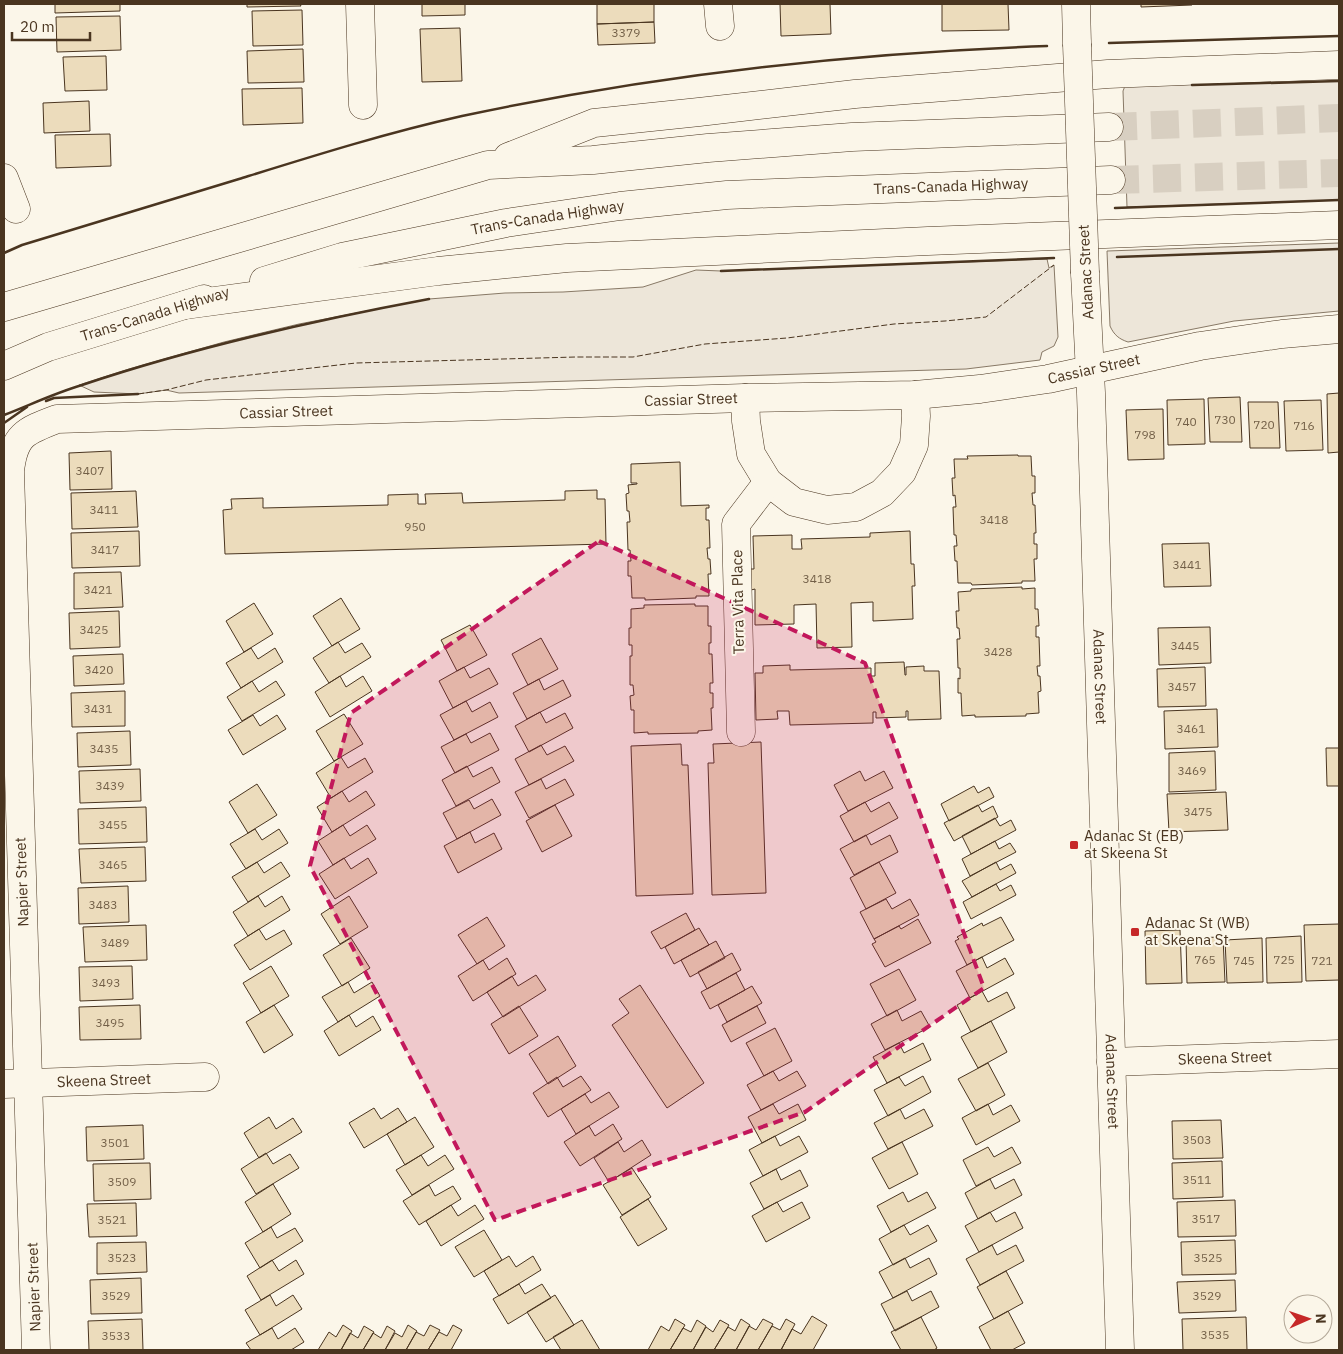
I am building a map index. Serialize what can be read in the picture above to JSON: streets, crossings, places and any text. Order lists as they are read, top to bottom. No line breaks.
{"streets":{"main road":["Trans-Canada Highway","Adanac Street","Cassiar Street","Terra Vita Place","Napier Street","Skeena Street"]},"crossings":[["Adanac Street","Cassiar Street"],["Adanac Street","Skeena Street"],["Cassiar Street","Napier Street"],["Napier Street","Skeena Street"]],"places":{"transit":["Adanac St (EB) at Skeena St","Adanac St (WB) at Skeena St"]},"house_numbers":["3379","730","740","720","716","798","3407","3411","3418","950","3417","3441","3418","3421","3425","3445","3428","3420","3457","3431","3461","3435","3469","3439","3475","3455","3465","3483","3489","765","725","745","721","3493","3495","3503","3501","3511","3509","3517","3521","3523","3525","3529","3529","3535","3533"],"scale_bar":"20 m","north":"right"}
